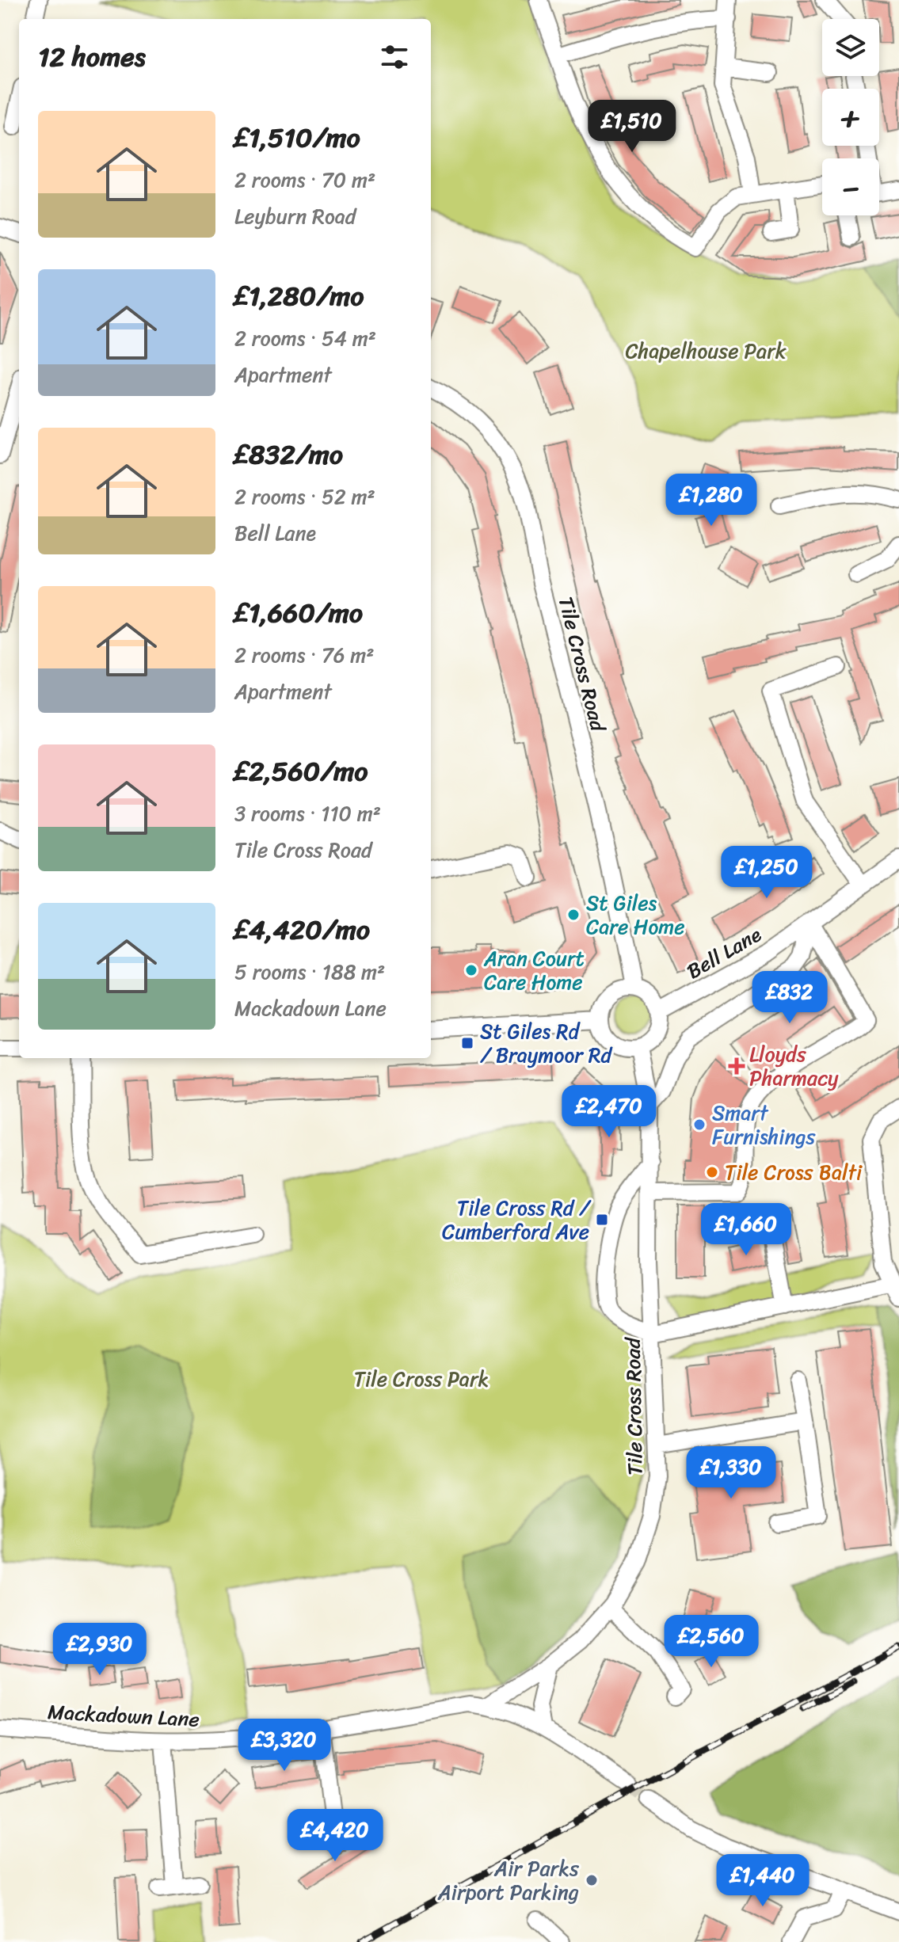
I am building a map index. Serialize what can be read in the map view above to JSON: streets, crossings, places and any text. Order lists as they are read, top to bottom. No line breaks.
{"streets":{"street":["Tile Cross Road","Bell Lane","Mackadown Lane"]},"crossings":[["Tile Cross Road","Bell Lane"],["Tile Cross Road","Mackadown Lane"]],"parks":["Chapelhouse Park","Tile Cross Park"],"places":{"other":["St Giles Care Home","Aran Court Care Home","Smart Furnishings","Tile Cross Balti","Air Parks Airport Parking"],"transit":["St Giles Rd / Braymoor Rd","Tile Cross Rd / Cumberford Ave"],"health":["Lloyds Pharmacy"]},"page":{"map_buttons":["+","−"],"heading":"12 homes","list":[{"name":"£1,510/mo","note":"2 rooms · 70 m² · Leyburn Road"},{"name":"£1,280/mo","note":"2 rooms · 54 m² · Apartment"},{"name":"£832/mo","note":"2 rooms · 52 m² · Bell Lane"},{"name":"£1,660/mo","note":"2 rooms · 76 m² · Apartment"},{"name":"£2,560/mo","note":"3 rooms · 110 m² · Tile Cross Road"},{"name":"£4,420/mo","note":"5 rooms · 188 m² · Mackadown Lane"}],"price":["£1,510","£1,280","£1,250","£832","£2,470","£1,660","£1,330","£2,560","£2,930","£3,320","£4,420","£1,440"]}}
